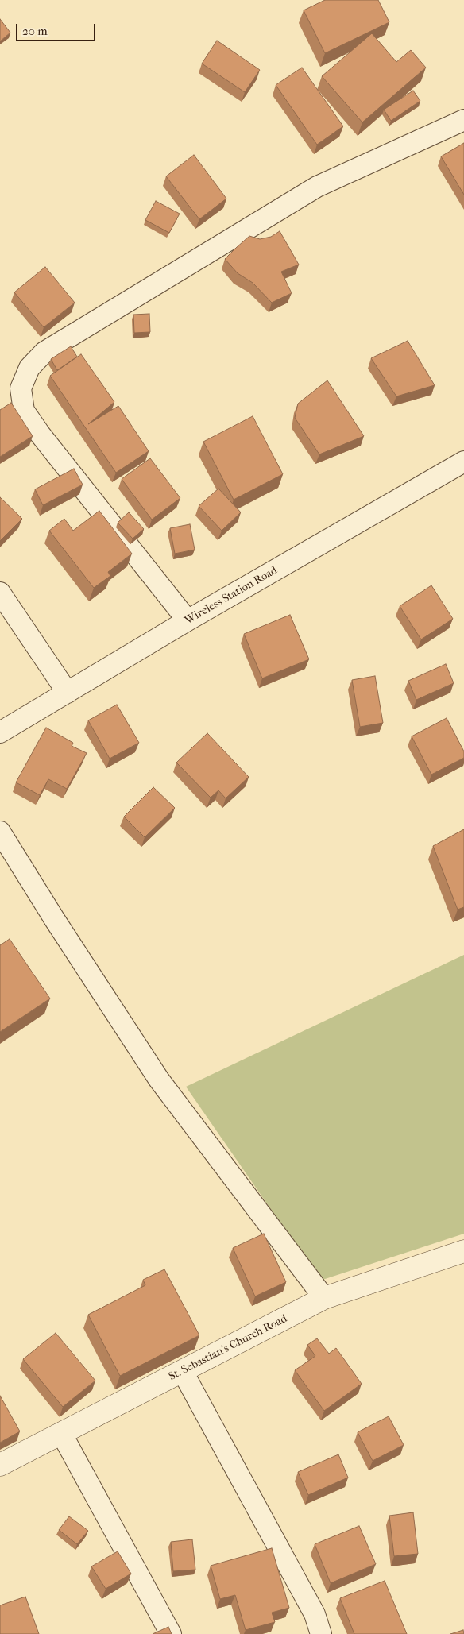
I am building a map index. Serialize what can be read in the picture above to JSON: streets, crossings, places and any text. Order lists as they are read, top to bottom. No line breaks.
{"streets":{"street":["Wireless Station Road","St. Sebastian's Church Road"]},"scale_bar":"20 m"}
